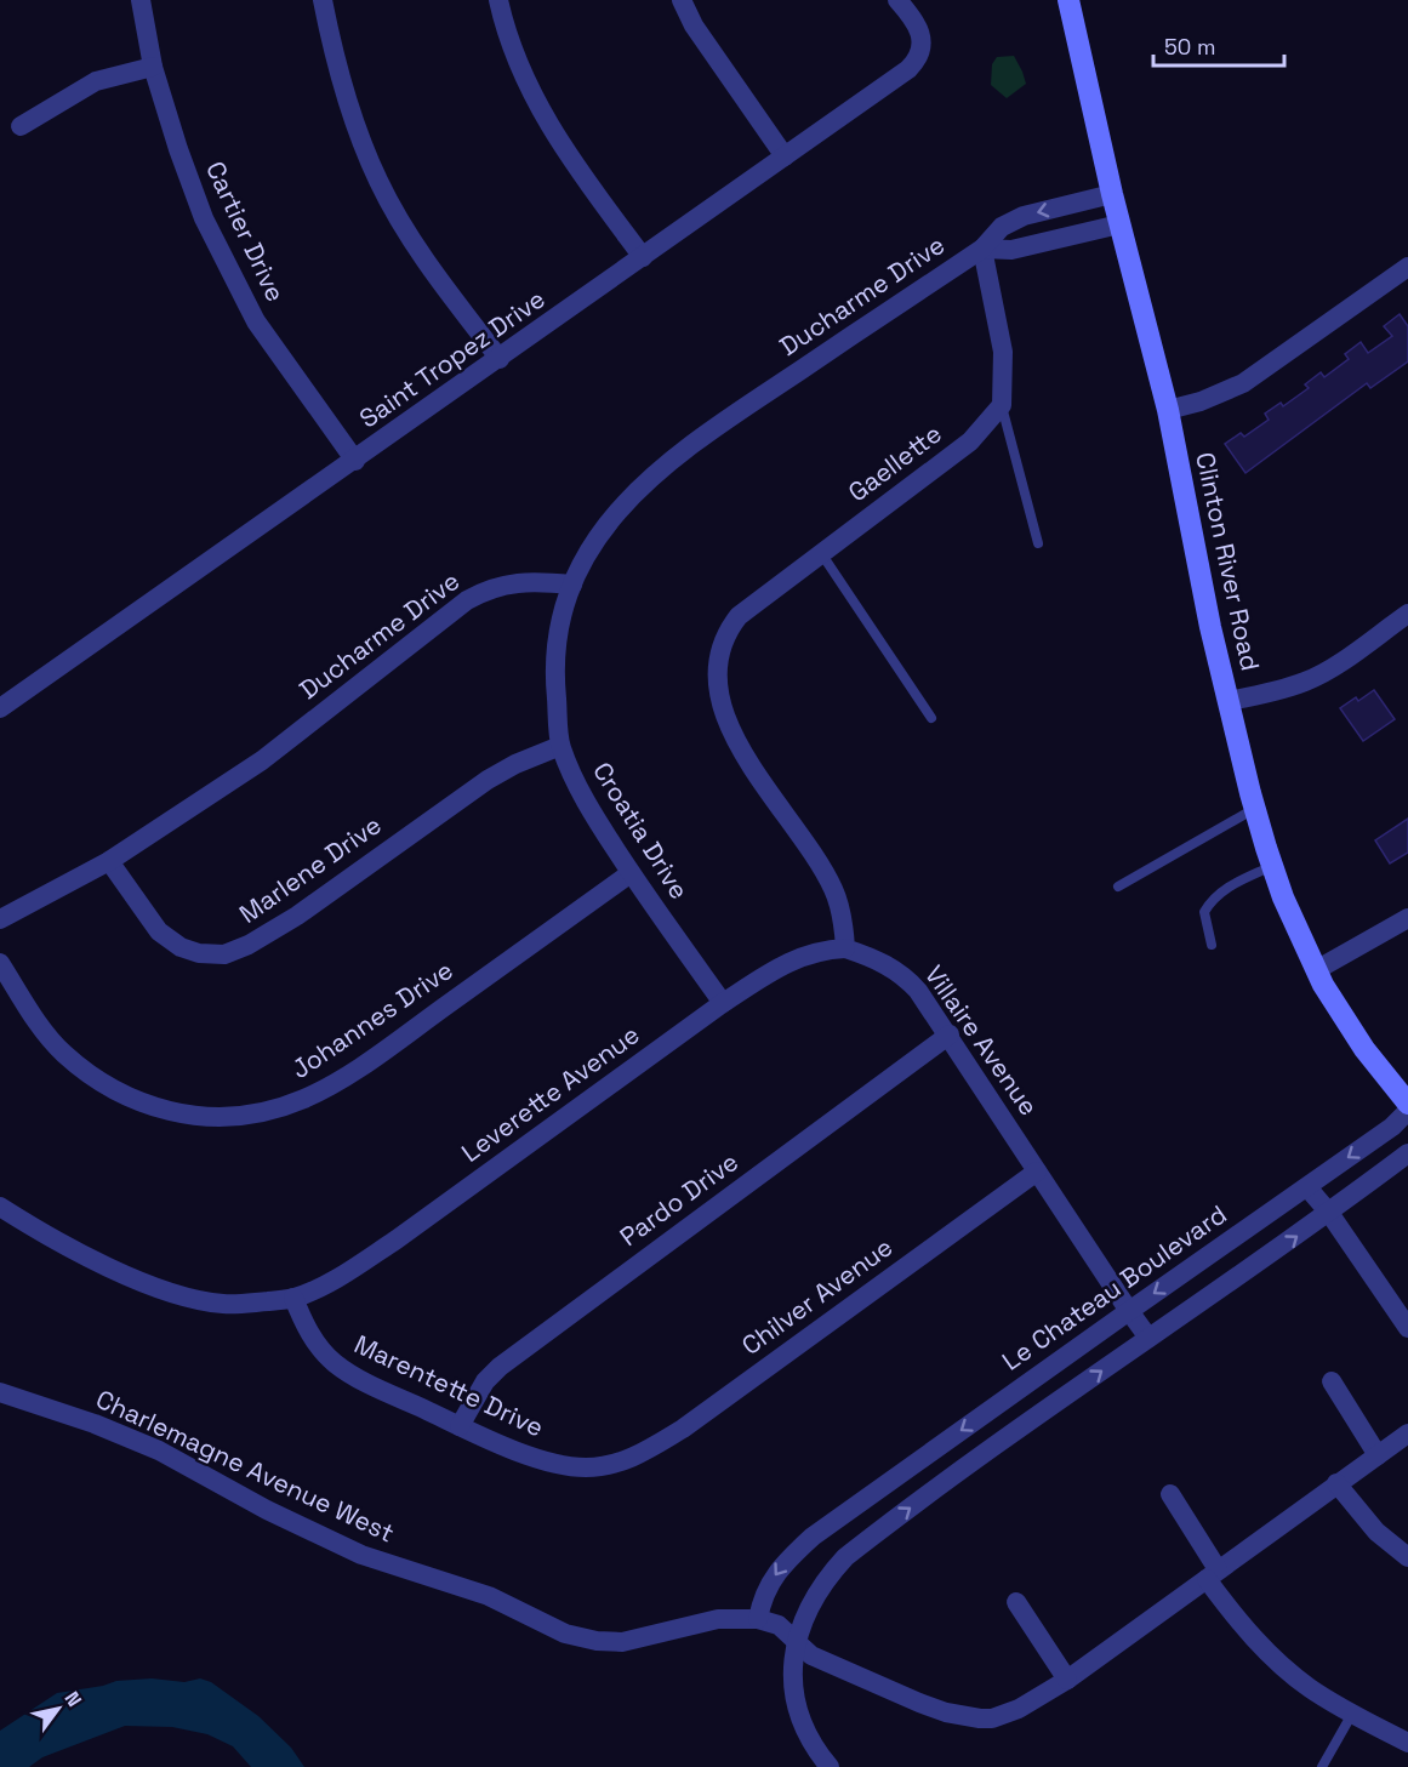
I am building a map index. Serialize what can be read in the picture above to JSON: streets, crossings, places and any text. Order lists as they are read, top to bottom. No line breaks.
{"streets":{"street":["Cartier Drive","Ducharme Drive","Saint Tropez Drive","Gaellette","Clinton River Road","Croatia Drive","Marlene Drive","Johannes Drive","Villaire Avenue","Leverette Avenue","Pardo Drive","Le Chateau Boulevard","Chilver Avenue","Marentette Drive","Charlemagne Avenue West"]},"crossings":[["Cartier Drive","Saint Tropez Drive"],["Ducharme Drive","Clinton River Road"],["Ducharme Drive","Croatia Drive"],["Ducharme Drive","Marlene Drive"],["Gaellette","Villaire Avenue"],["Gaellette","Leverette Avenue"],["Croatia Drive","Marlene Drive"],["Croatia Drive","Johannes Drive"],["Croatia Drive","Leverette Avenue"],["Villaire Avenue","Leverette Avenue"],["Villaire Avenue","Pardo Drive"],["Villaire Avenue","Le Chateau Boulevard"],["Villaire Avenue","Chilver Avenue"],["Leverette Avenue","Marentette Drive"],["Pardo Drive","Marentette Drive"],["Le Chateau Boulevard","Charlemagne Avenue West"],["Chilver Avenue","Marentette Drive"]],"scale_bar":"50 m","north":"top right"}
